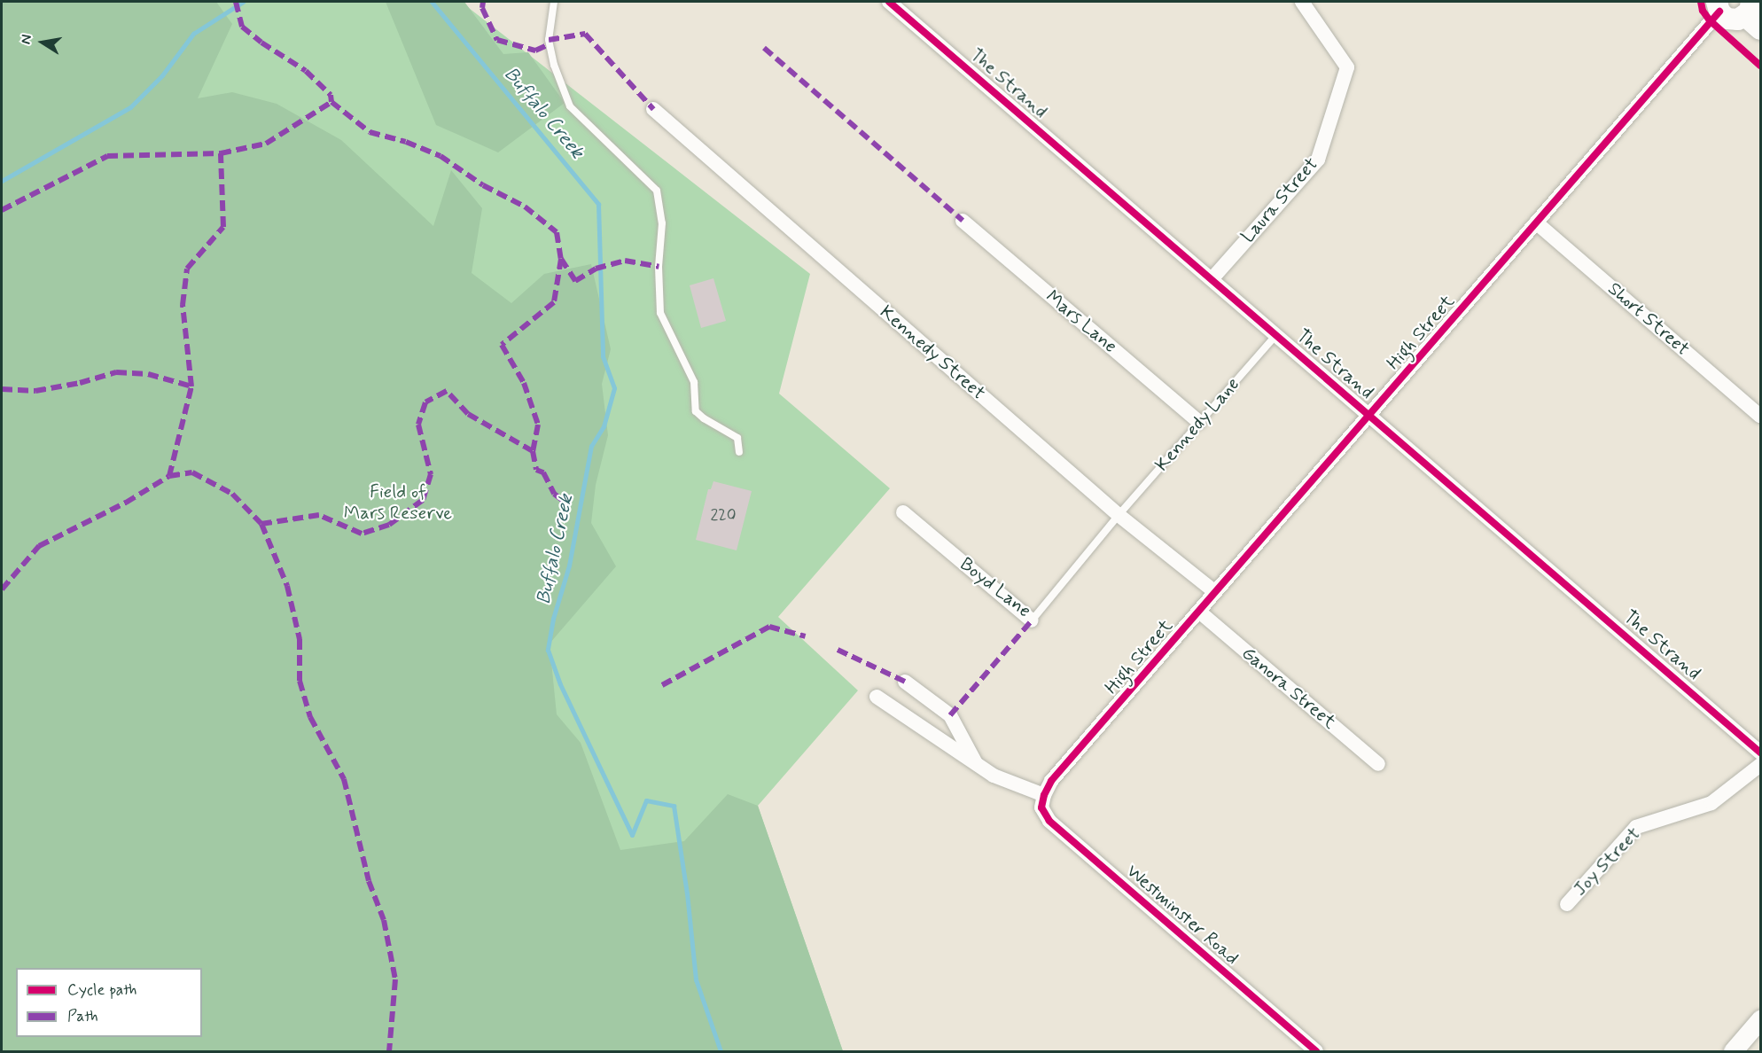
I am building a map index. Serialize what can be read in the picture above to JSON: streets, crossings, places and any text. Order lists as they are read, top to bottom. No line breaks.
{"streets":{"street":["The Strand","Laura Street","Short Street","Mars Lane","High Street","Kennedy Street","Boyd Lane","Ganora Street","Joy Street","Westminster Road"],"lane":["Kennedy Lane"]},"crossings":[["The Strand","Laura Street"],["The Strand","High Street"],["The Strand","Kennedy Lane"],["Short Street","High Street"],["Mars Lane","Kennedy Lane"],["High Street","Kennedy Street"],["High Street","Ganora Street"],["High Street","Westminster Road"],["Kennedy Street","Kennedy Lane"],["Kennedy Street","Boyd Lane"],["Kennedy Lane","Boyd Lane"]],"water":["Buffalo Creek"],"parks":["Field of Mars Reserve"],"house_numbers":["220"],"legend":["Cycle path","Path"],"north":"left"}
